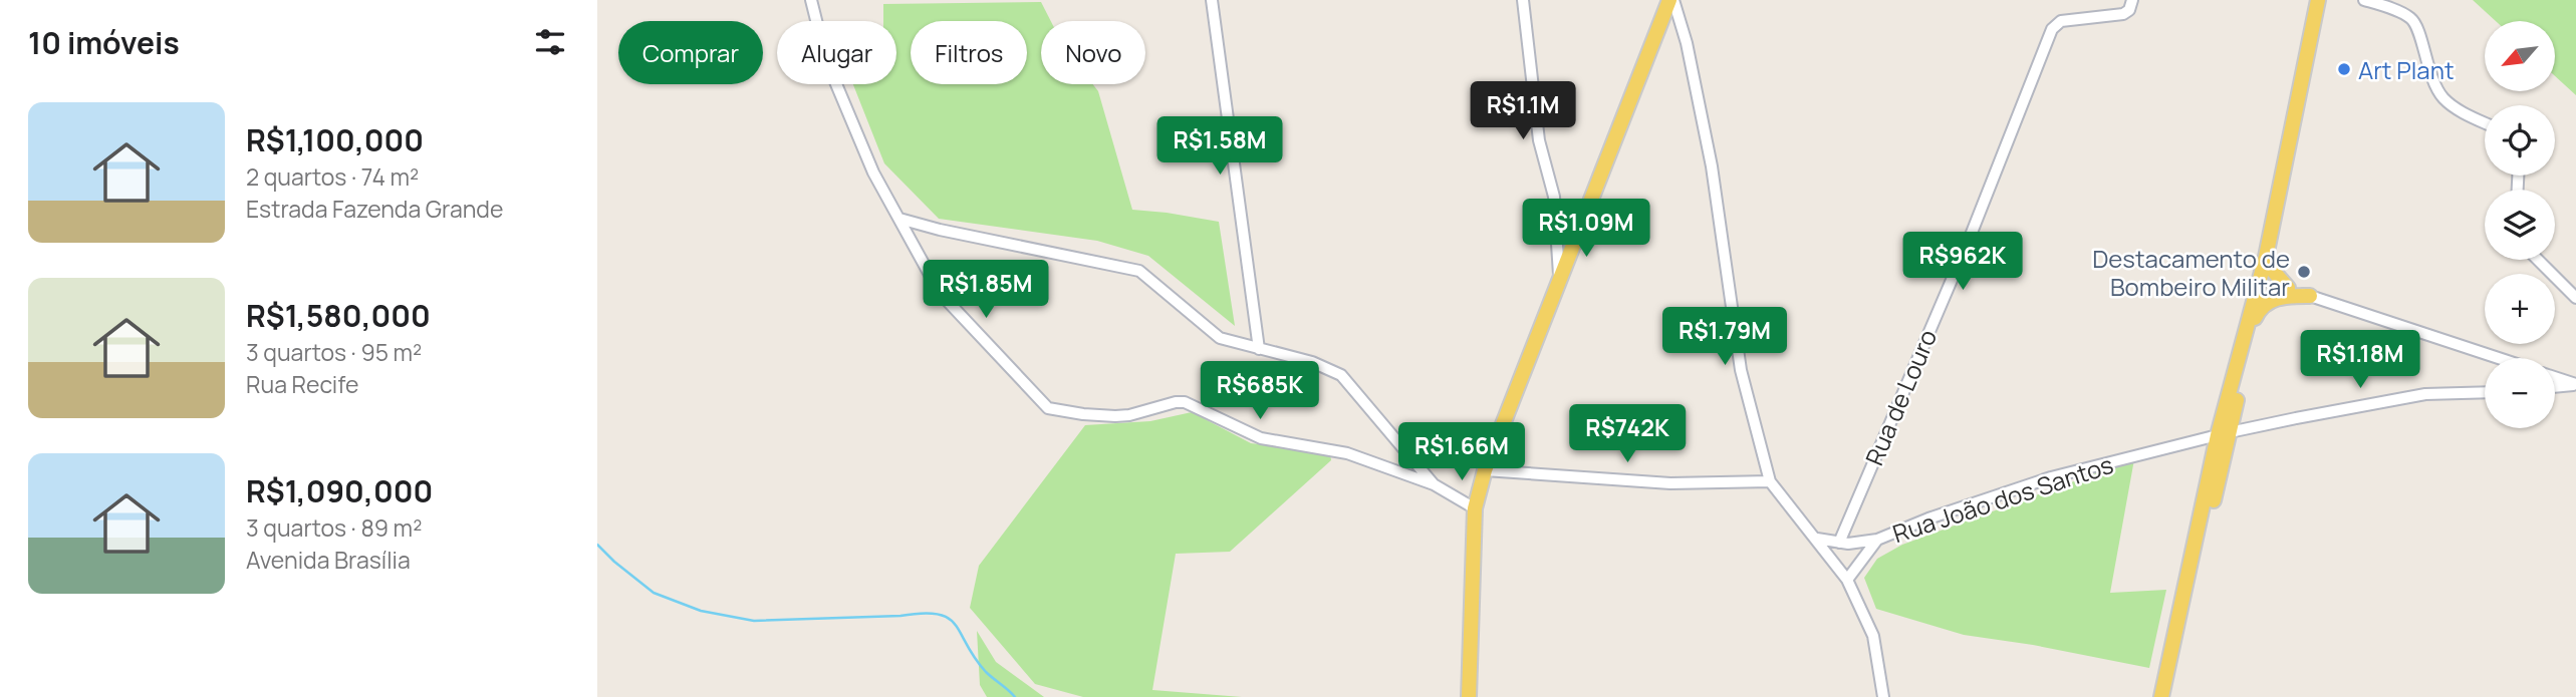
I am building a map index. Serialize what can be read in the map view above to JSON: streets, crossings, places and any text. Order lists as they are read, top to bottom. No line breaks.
{"streets":{"street":["Rua de Louro","Rua João dos Santos"]},"places":["Art Plant","Destacamento de Bombeiro Militar"],"north":"bottom left","page":{"heading":"10 imóveis","map_buttons":["+","−"],"chip":["Comprar","Alugar","Filtros","Novo"],"price":["R$1.1M","R$1.58M","R$1.09M","R$962K","R$1.85M","R$1.79M","R$1.18M","R$685K","R$742K","R$1.66M"],"list":[{"name":"R$1,100,000","note":"2 quartos · 74 m² · Estrada Fazenda Grande"},{"name":"R$1,580,000","note":"3 quartos · 95 m² · Rua Recife"},{"name":"R$1,090,000","note":"3 quartos · 89 m² · Avenida Brasília"}]}}
